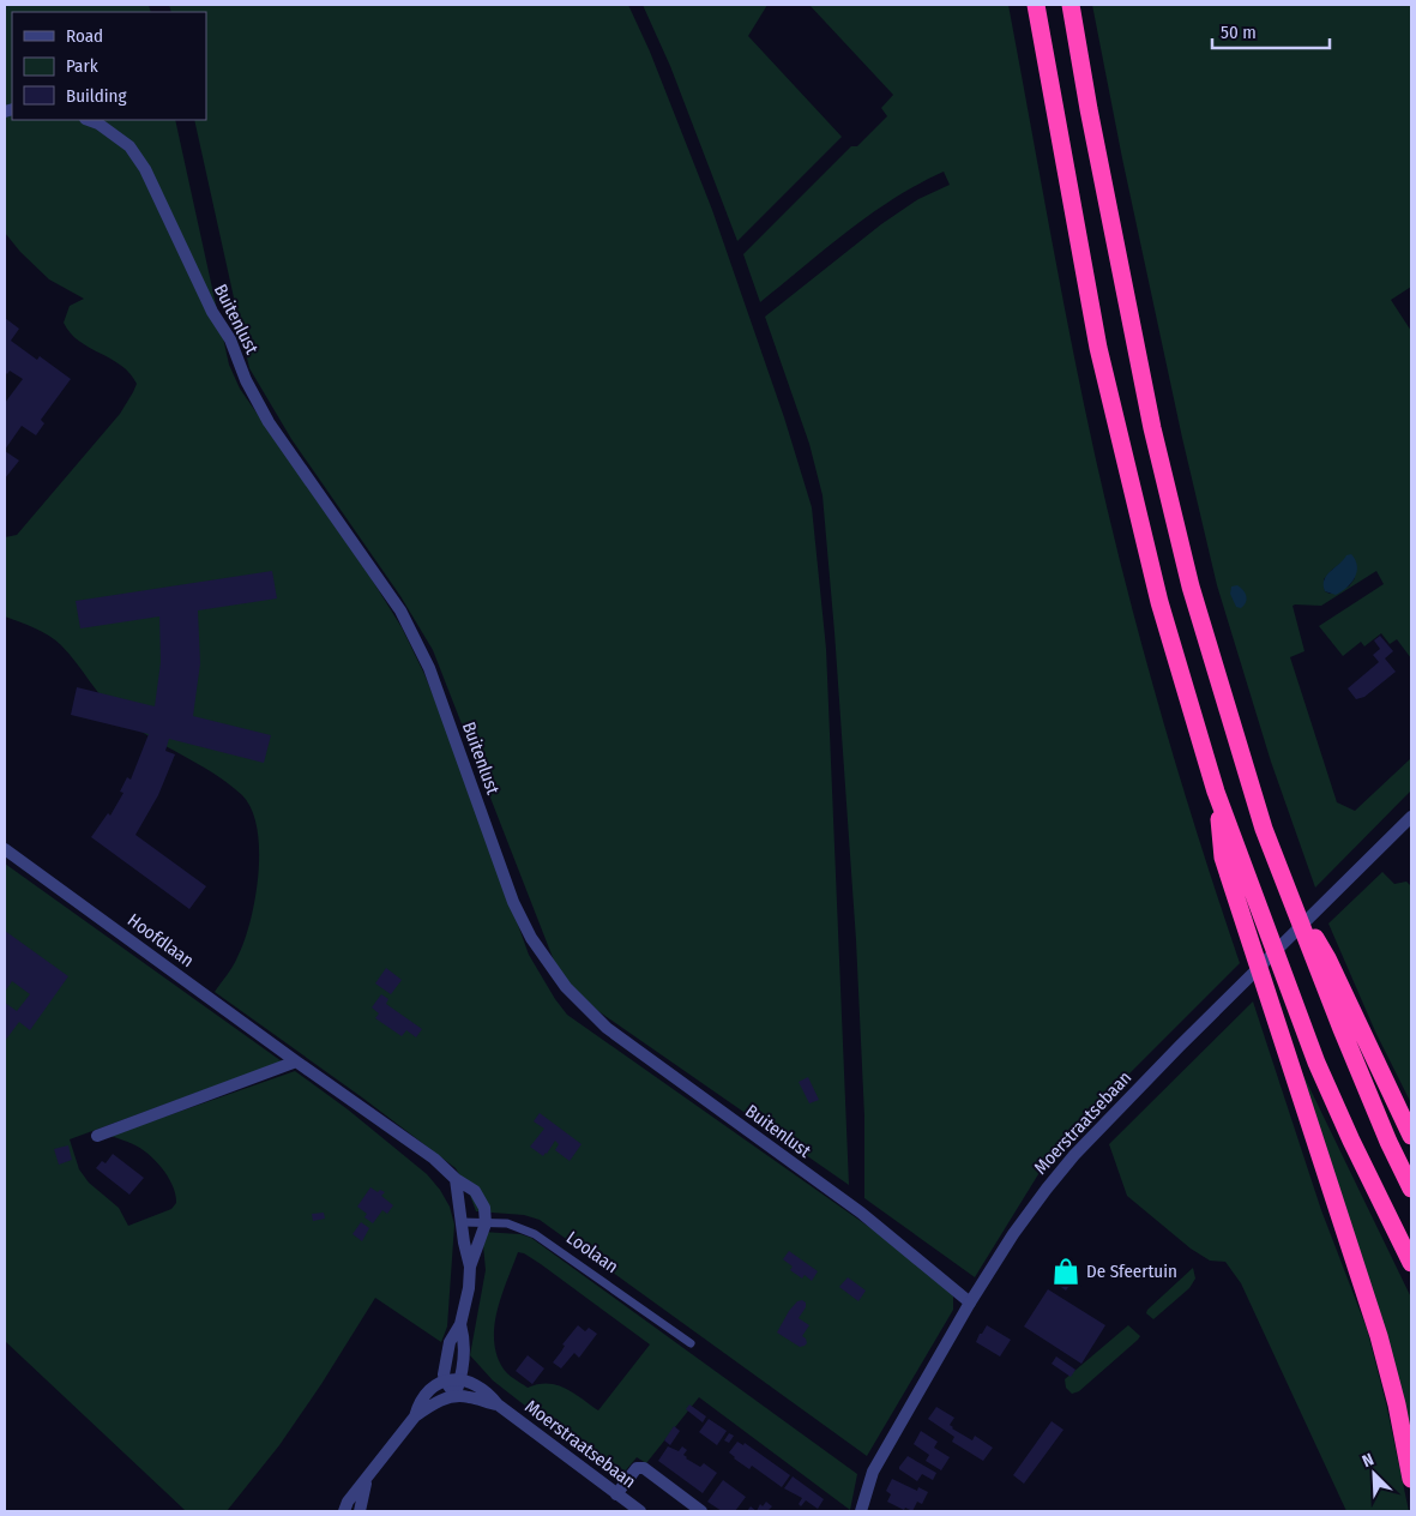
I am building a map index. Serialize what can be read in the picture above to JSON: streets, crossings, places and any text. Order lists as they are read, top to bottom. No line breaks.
{"streets":{"street":["Buitenlust","Hoofdlaan","Moerstraatsebaan"],"lane":["Loolaan"]},"crossings":[["Buitenlust","Moerstraatsebaan"],["Hoofdlaan","Loolaan"]],"places":{"shop":["De Sfeertuin"]},"legend":["Road","Park","Building"],"scale_bar":"50 m","north":"top left"}
